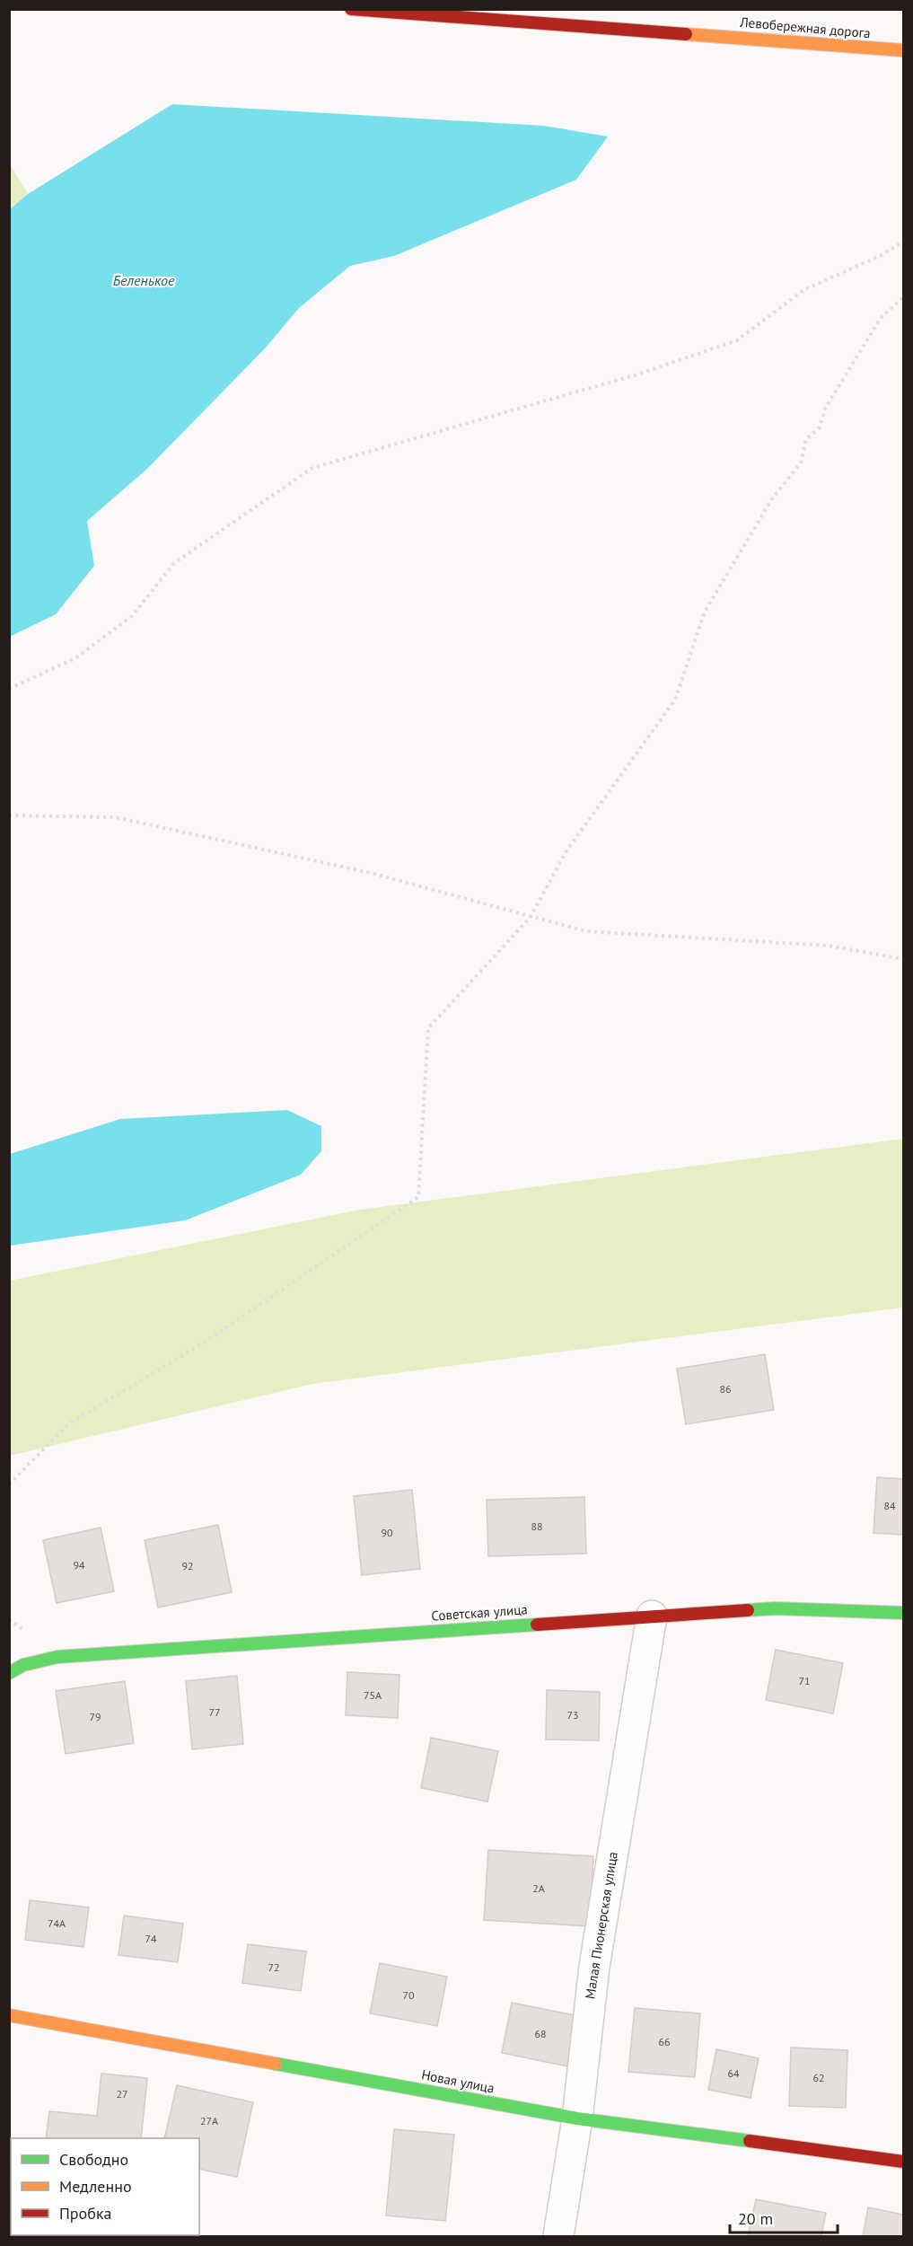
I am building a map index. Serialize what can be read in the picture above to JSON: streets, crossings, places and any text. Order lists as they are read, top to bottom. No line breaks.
{"streets":{"street":["Левобережная дорога","Советская улица","Малая Пионерская улица","Новая улица"]},"crossings":[["Советская улица","Малая Пионерская улица"],["Малая Пионерская улица","Новая улица"]],"water":["Беленькое"],"house_numbers":["86","84","88","90","94","92","71","75А","77","73","79","2А","74А","74","72","70","68","66","64","62","27","27А"],"legend":["Свободно","Медленно","Пробка"],"scale_bar":"20 m"}
